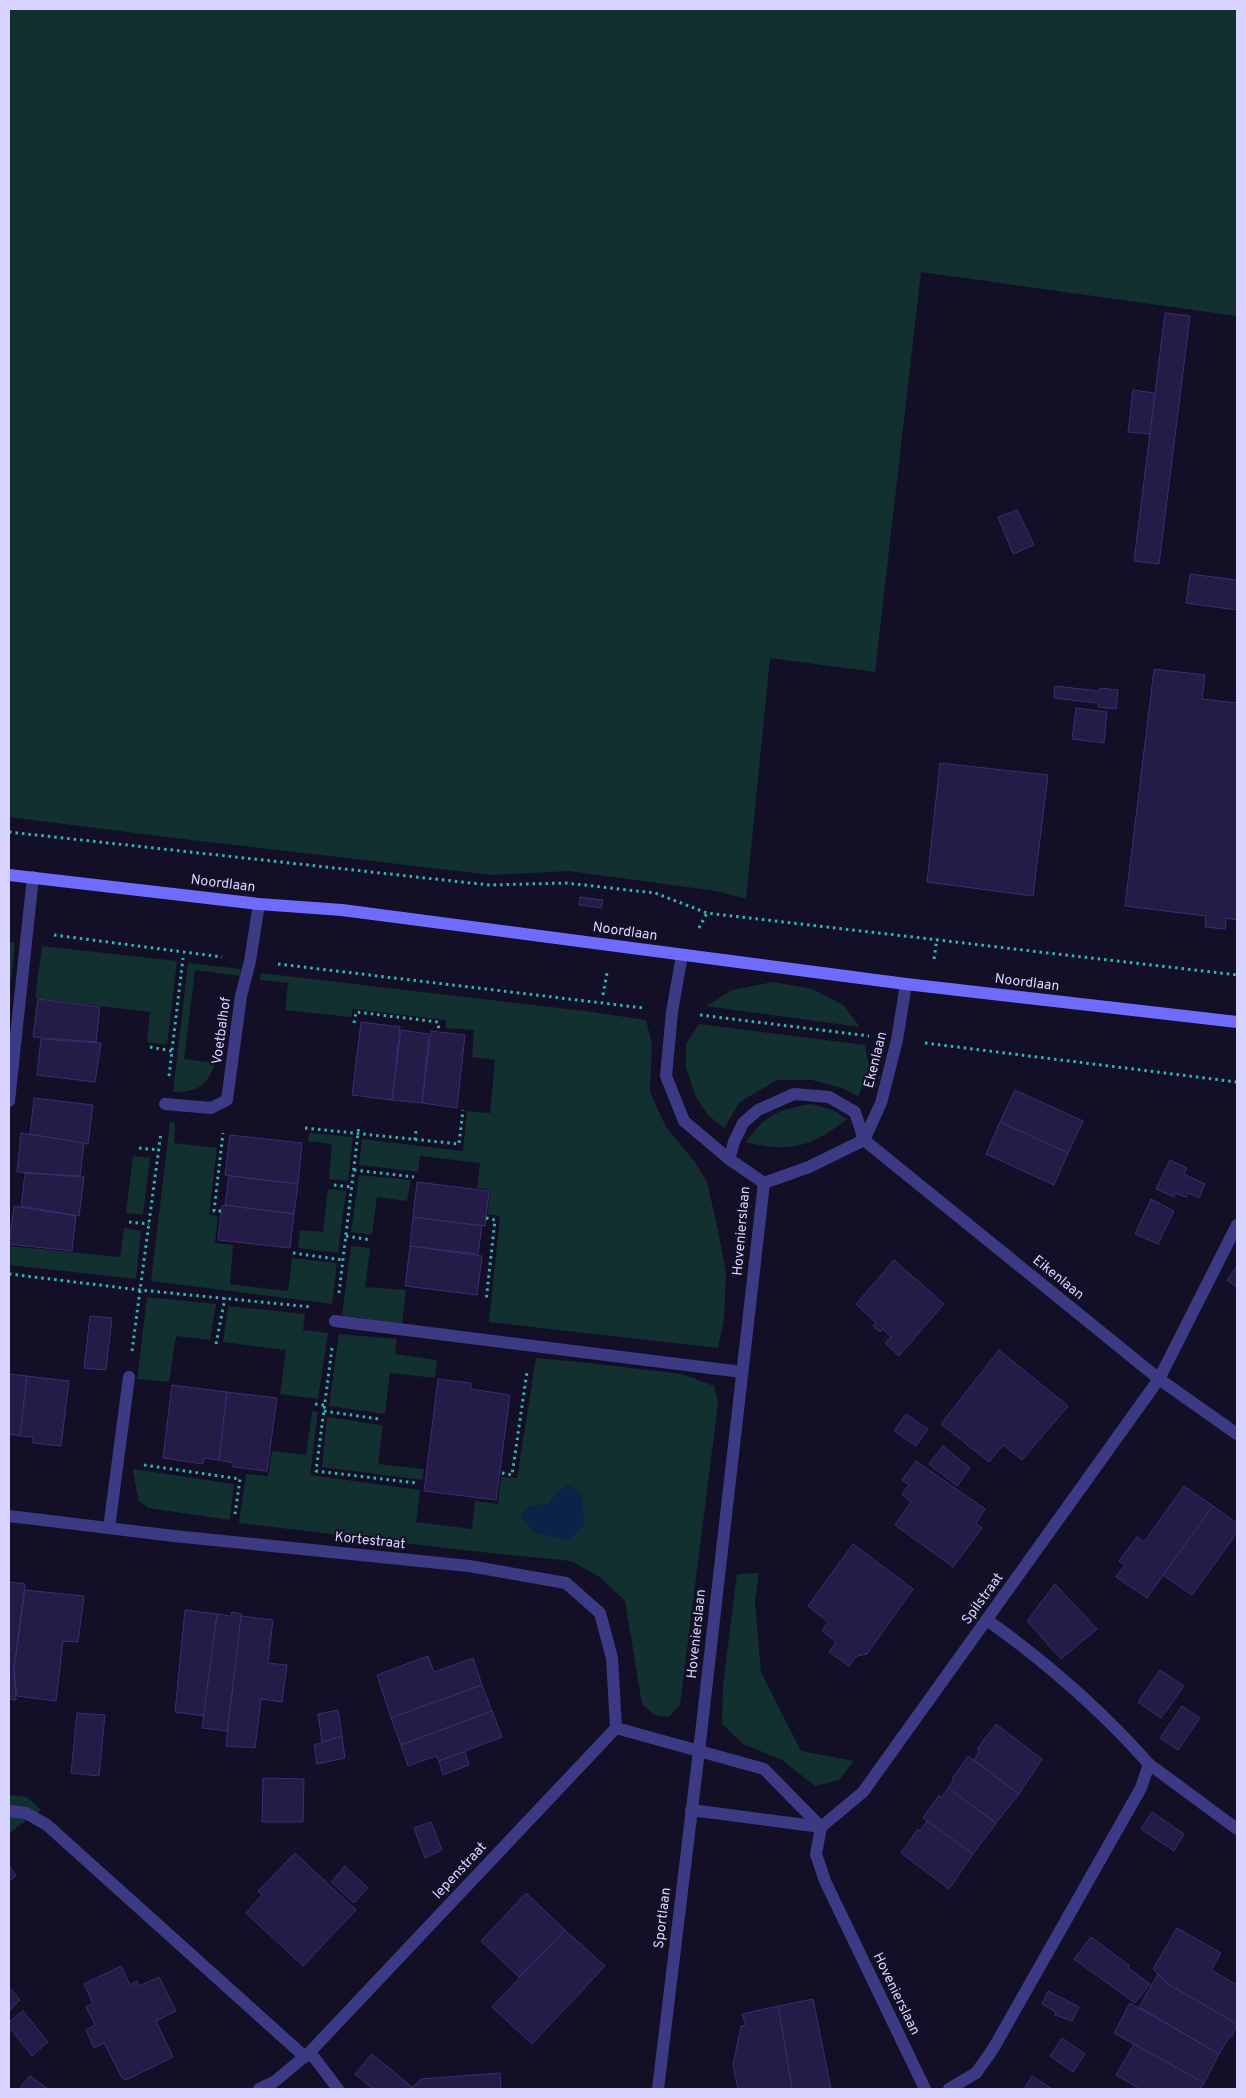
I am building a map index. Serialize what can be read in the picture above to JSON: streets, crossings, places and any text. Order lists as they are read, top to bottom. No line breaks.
{"streets":{"street":["Noordlaan","Voetbalhof","Ekenlaan","Hovenierslaan","Eikenlaan","Kortestraat","Spilstraat","Iepenstraat","Sportlaan"]},"crossings":[["Noordlaan","Voetbalhof"],["Noordlaan","Ekenlaan"],["Noordlaan","Hovenierslaan"],["Ekenlaan","Eikenlaan"],["Hovenierslaan","Spilstraat"],["Hovenierslaan","Sportlaan"],["Eikenlaan","Spilstraat"],["Kortestraat","Iepenstraat"]]}
